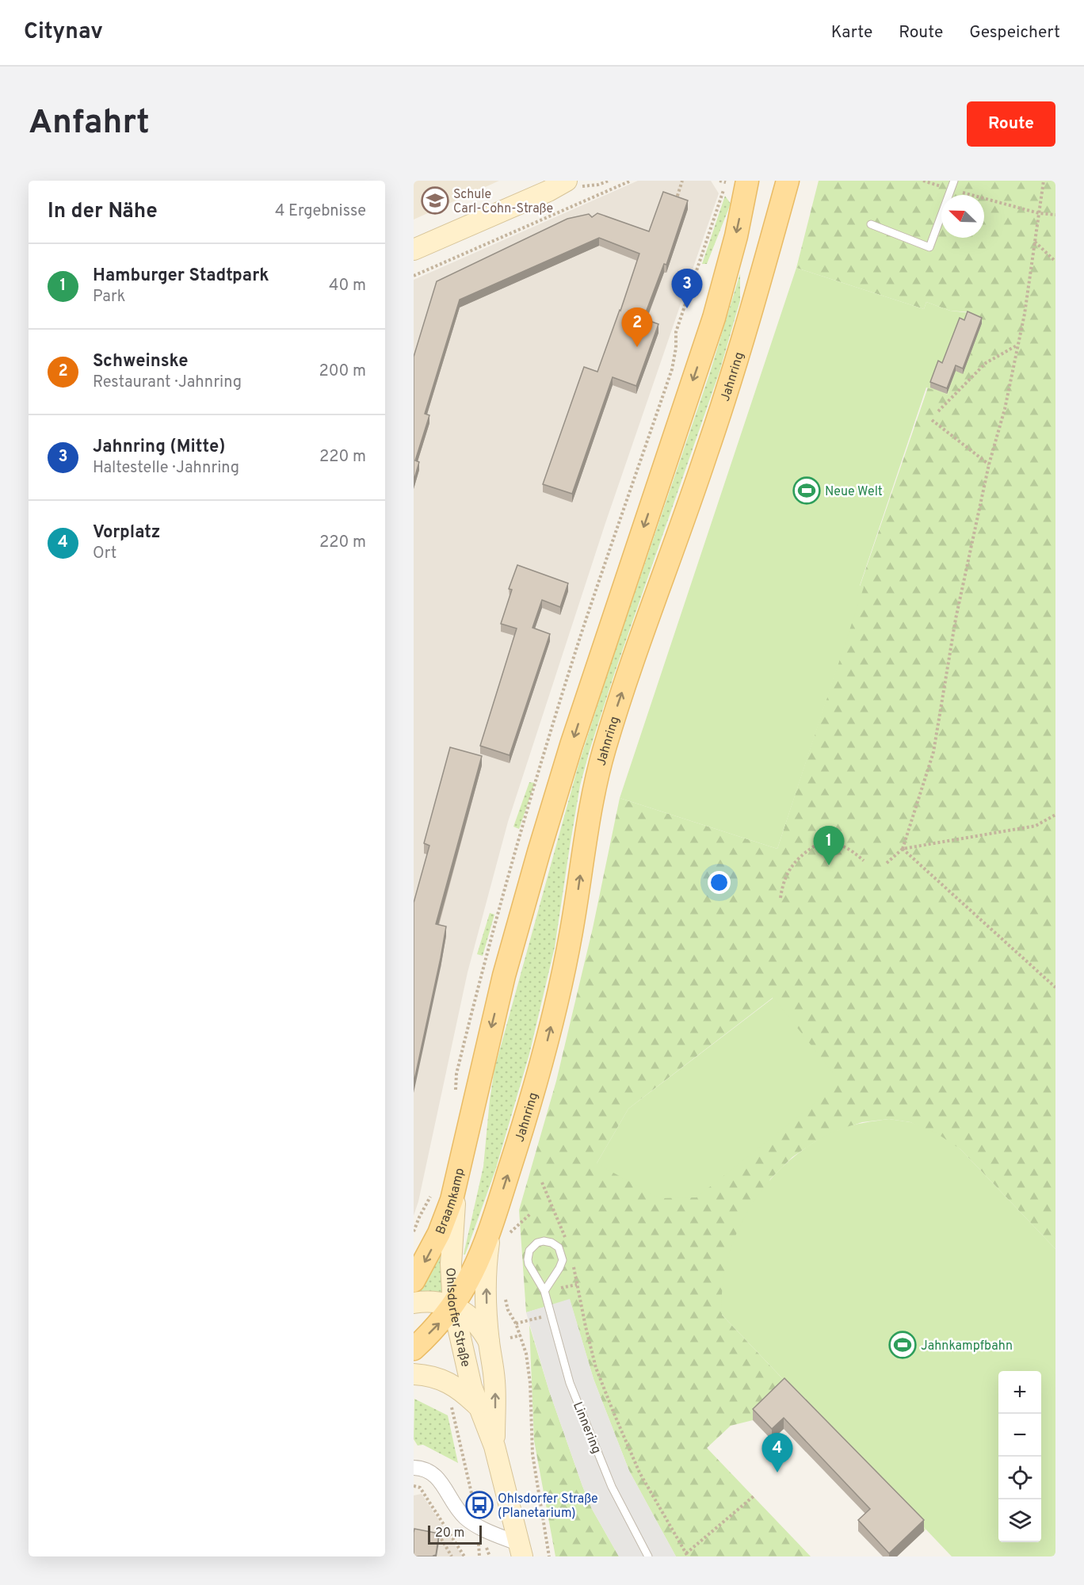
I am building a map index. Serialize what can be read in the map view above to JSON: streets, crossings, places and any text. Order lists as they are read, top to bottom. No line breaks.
{"streets":{"main road":["Jahnring","Braamkamp"],"street":["Ohlsdorfer Straße"],"lane":["Linnering"]},"crossings":[["Jahnring","Ohlsdorfer Straße"],["Braamkamp","Ohlsdorfer Straße"]],"one_way":["Jahnring","Braamkamp"],"places":{"school or university":["Schule Carl-Cohn-Straße"],"sports":["Neue Welt","Jahnkampfbahn"],"bus stop":["Ohlsdorfer Straße (Planetarium)"]},"scale_bar":"20 m","north":"top left","page":{"header":"Citynav","nav":["Karte","Route","Gespeichert"],"buttons":"Route","title":"Anfahrt","heading":["In der Nähe","4 Ergebnisse"],"list":[{"mark":"1","name":"Hamburger Stadtpark","note":"Park","value":"40 m"},{"mark":"2","name":"Schweinske","note":"Restaurant · Jahnring","value":"200 m"},{"mark":"3","name":"Jahnring (Mitte)","note":"Haltestelle · Jahnring","value":"220 m"},{"mark":"4","name":"Vorplatz","note":"Ort","value":"220 m"}],"pins":["3","2","1","4"],"map_buttons":["+","−"],"scale":"20 m"}}
